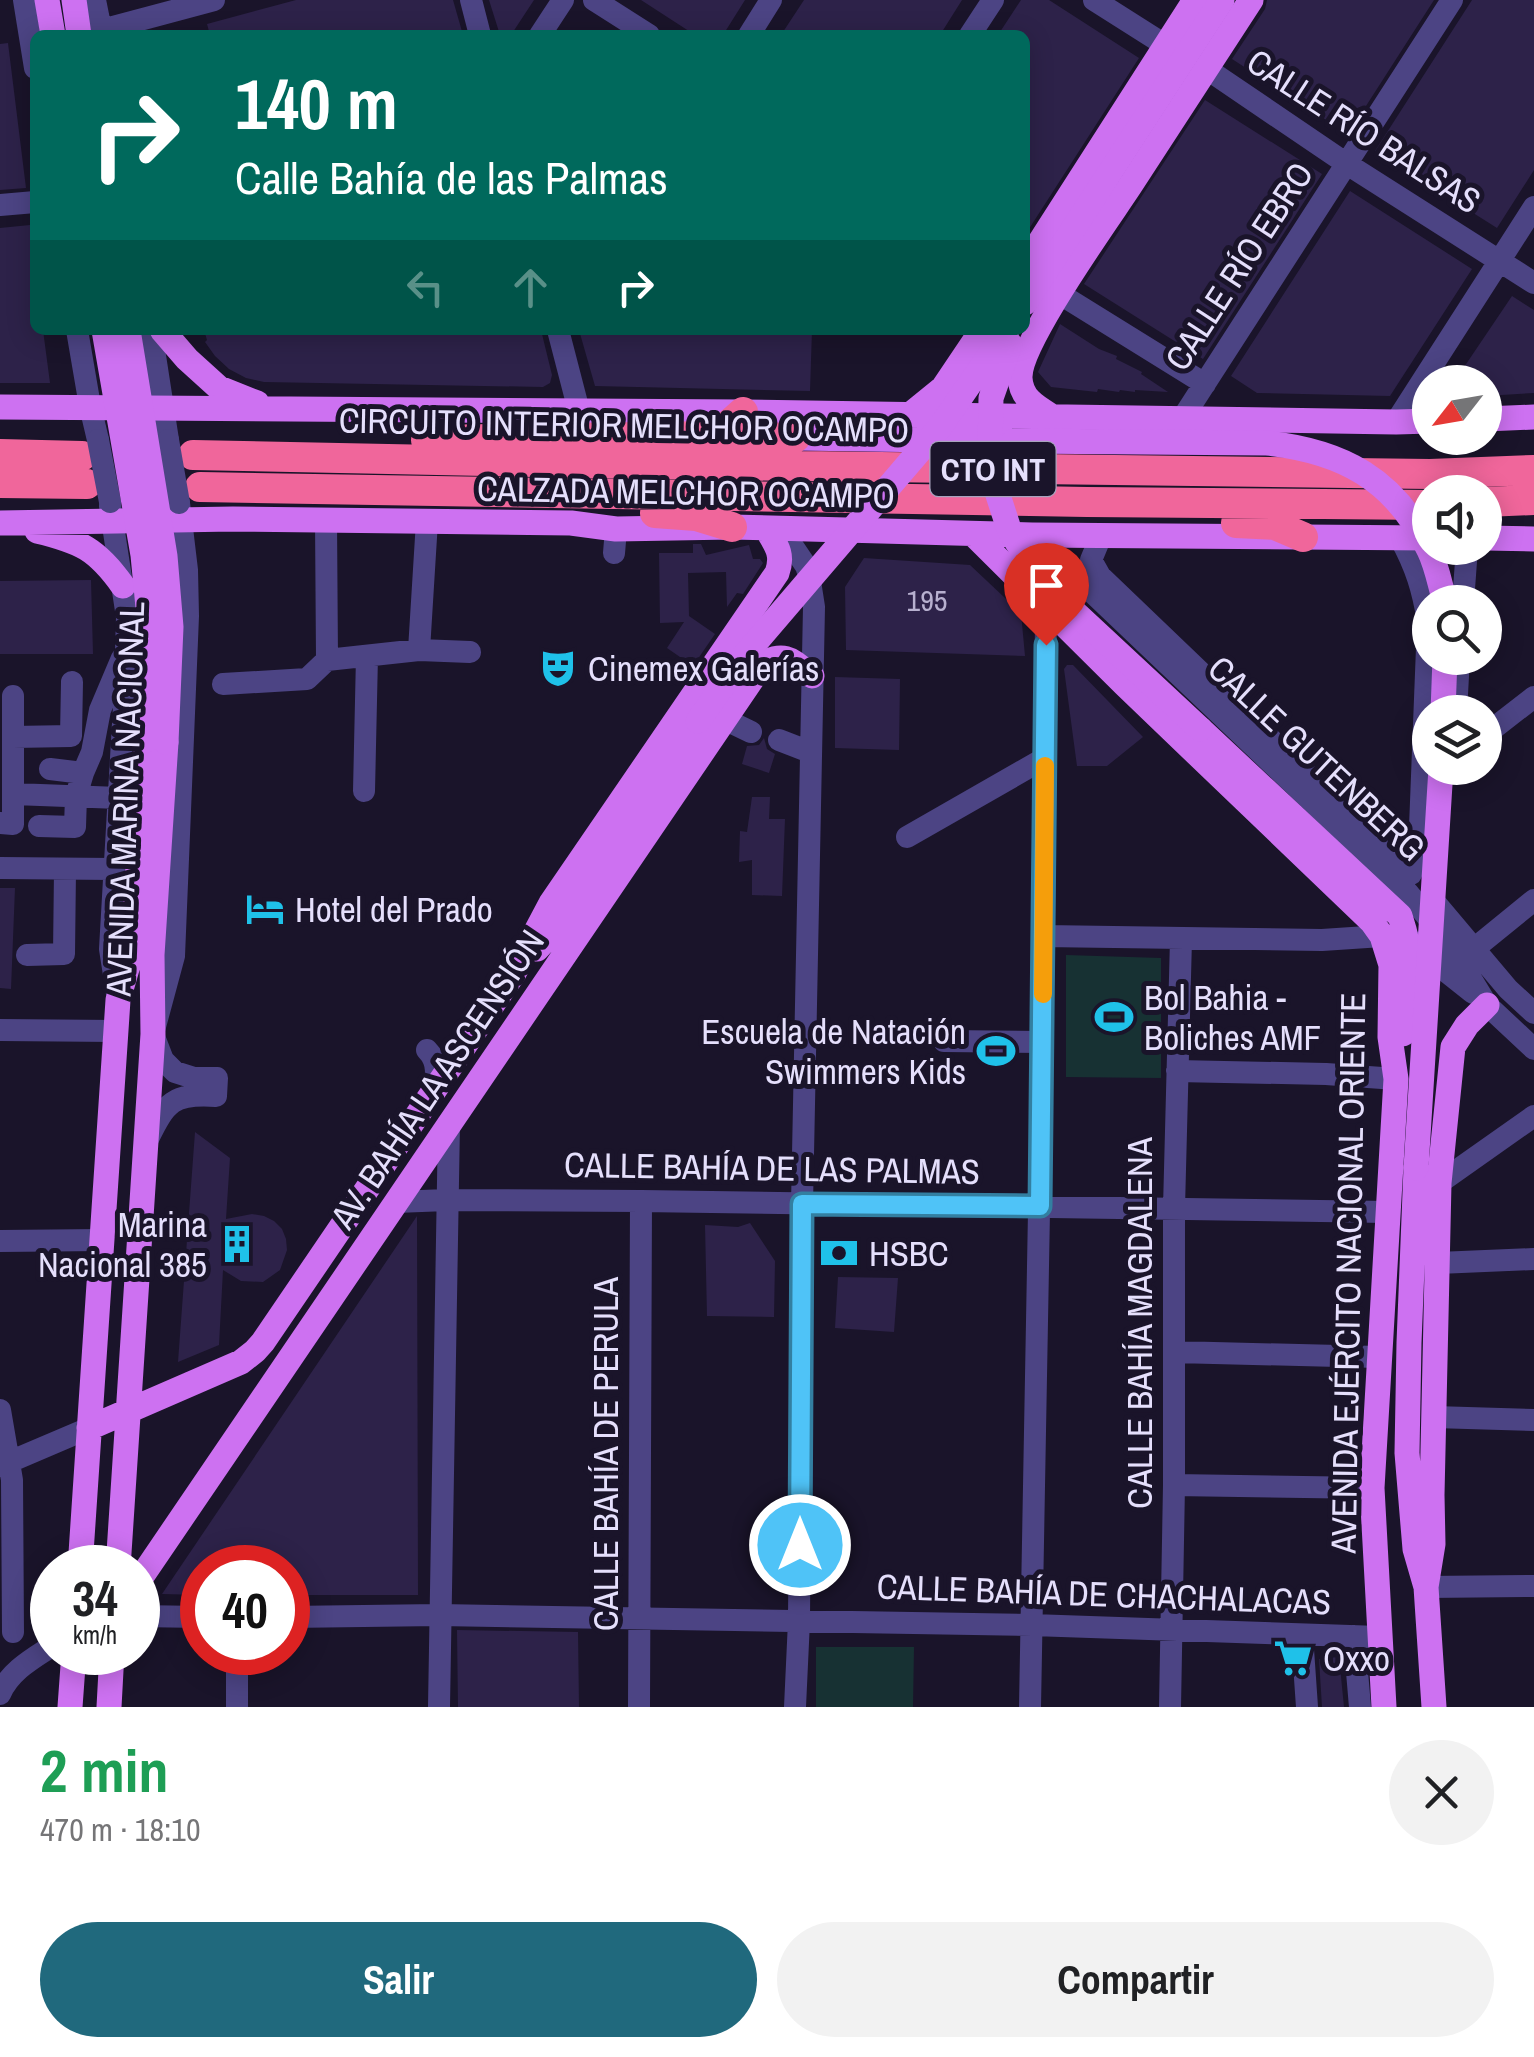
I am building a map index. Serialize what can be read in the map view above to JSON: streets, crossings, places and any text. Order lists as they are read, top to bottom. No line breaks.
{"streets":{"highway":["CIRCUITO INTERIOR MELCHOR OCAMPO","CTO INT"],"main road":["CALZADA MELCHOR OCAMPO","AVENIDA MARINA NACIONAL","AV. BAHÍA LA ASCENSIÓN","AVENIDA EJÉRCITO NACIONAL ORIENTE"],"street":["CALLE RÍO BALSAS","CALLE RÍO EBRO","CALLE GUTENBERG","CALLE BAHÍA DE LAS PALMAS","CALLE BAHÍA MAGDALENA","CALLE BAHÍA DE PERULA","CALLE BAHÍA DE CHACHALACAS"]},"crossings":[["CALLE RÍO BALSAS","CALLE RÍO EBRO"],["CALLE RÍO EBRO","CTO INT"],["CIRCUITO INTERIOR MELCHOR OCAMPO","CALZADA MELCHOR OCAMPO"],["CIRCUITO INTERIOR MELCHOR OCAMPO","AVENIDA MARINA NACIONAL"],["CTO INT","CALZADA MELCHOR OCAMPO"],["CTO INT","AVENIDA MARINA NACIONAL"],["CALZADA MELCHOR OCAMPO","CALLE GUTENBERG"],["CALZADA MELCHOR OCAMPO","AVENIDA MARINA NACIONAL"],["CALZADA MELCHOR OCAMPO","AV. BAHÍA LA ASCENSIÓN"],["AVENIDA MARINA NACIONAL","AV. BAHÍA LA ASCENSIÓN"],["AV. BAHÍA LA ASCENSIÓN","CALLE BAHÍA DE LAS PALMAS"],["CALLE BAHÍA DE LAS PALMAS","AVENIDA EJÉRCITO NACIONAL ORIENTE"],["CALLE BAHÍA DE LAS PALMAS","CALLE BAHÍA MAGDALENA"],["CALLE BAHÍA DE LAS PALMAS","CALLE BAHÍA DE PERULA"],["AVENIDA EJÉRCITO NACIONAL ORIENTE","CALLE BAHÍA DE CHACHALACAS"],["CALLE BAHÍA MAGDALENA","CALLE BAHÍA DE CHACHALACAS"],["CALLE BAHÍA DE PERULA","CALLE BAHÍA DE CHACHALACAS"]],"places":{"theatre":["Cinemex Galerías"],"hotel":["Hotel del Prado"],"sports":["Bol Bahia - Boliches AMF","Escuela de Natación Swimmers Kids"],"building":["Marina Nacional 385"],"bank":["HSBC"],"supermarket":["Oxxo"]},"house_numbers":["195"],"north":"bottom left","page":{"turn":["140 m","Calle Bahía de las Palmas"],"speed":"34 km/h","limit":"40","heading":["2 min","470 m · 18:10"],"buttons":["Salir","Compartir"]}}
